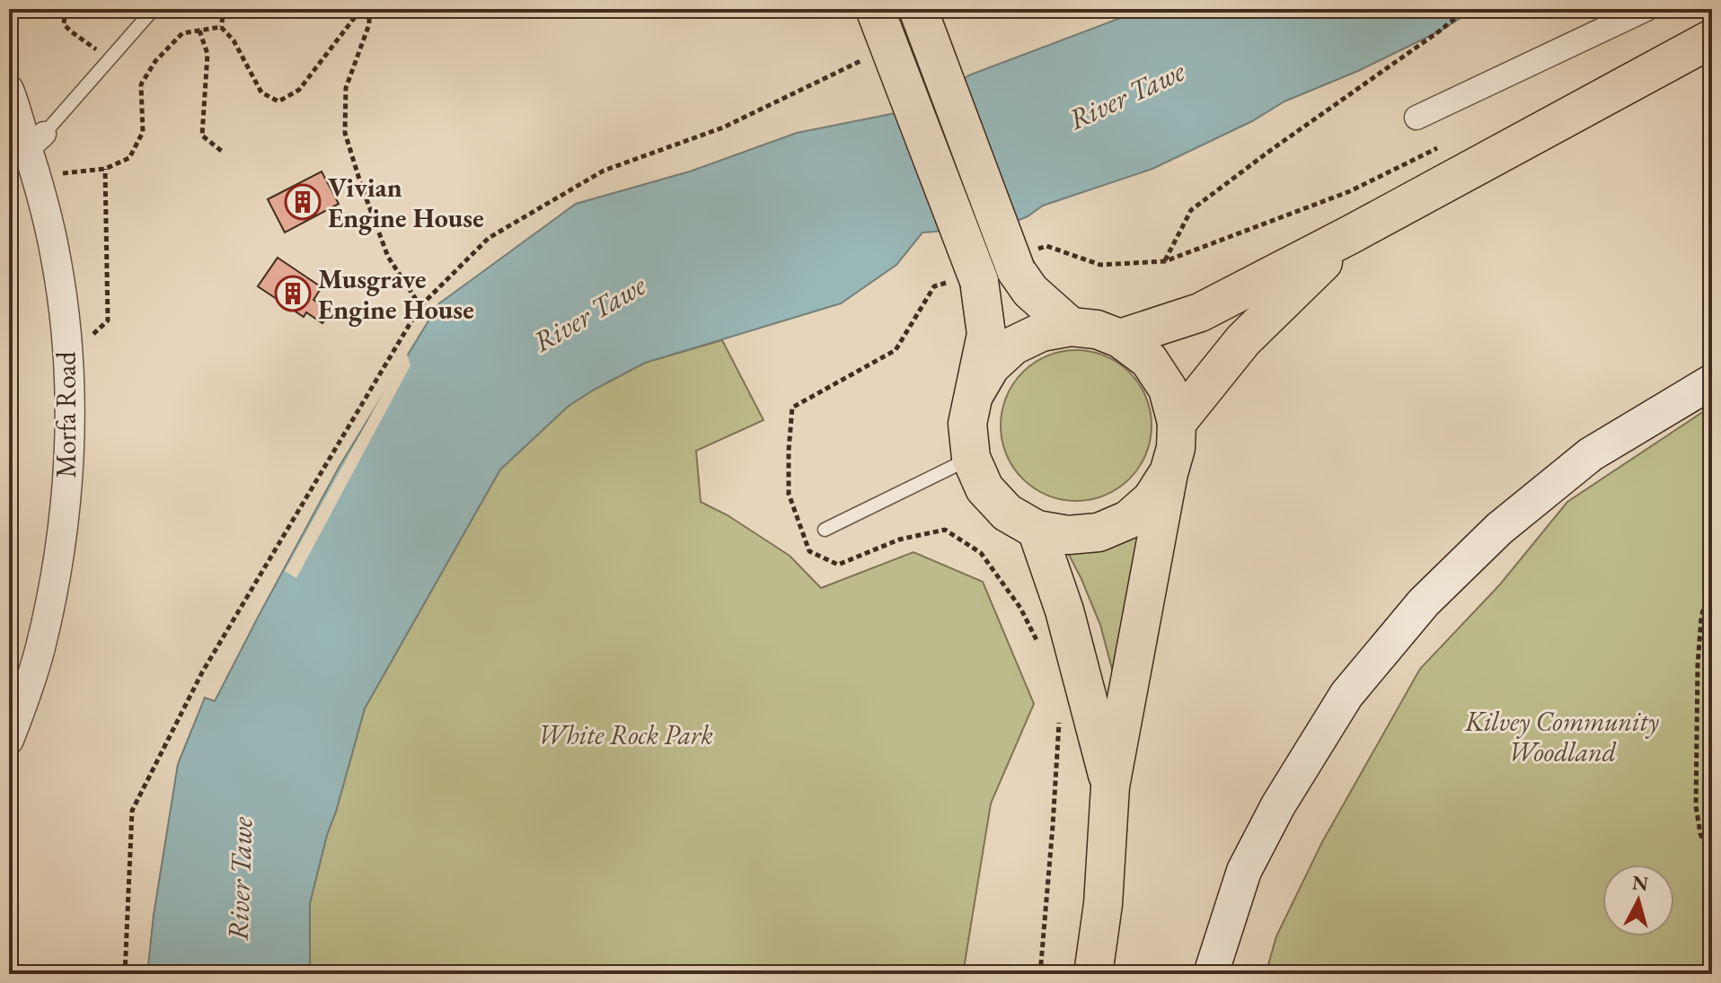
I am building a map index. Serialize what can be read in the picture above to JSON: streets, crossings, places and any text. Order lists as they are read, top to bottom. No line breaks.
{"streets":{"street":["Morfa Road"]},"water":["River Tawe"],"parks":["Kilvey Community Woodland","White Rock Park"],"places":{"building":["Vivian Engine House","Musgrave Engine House"]},"north":"top"}
